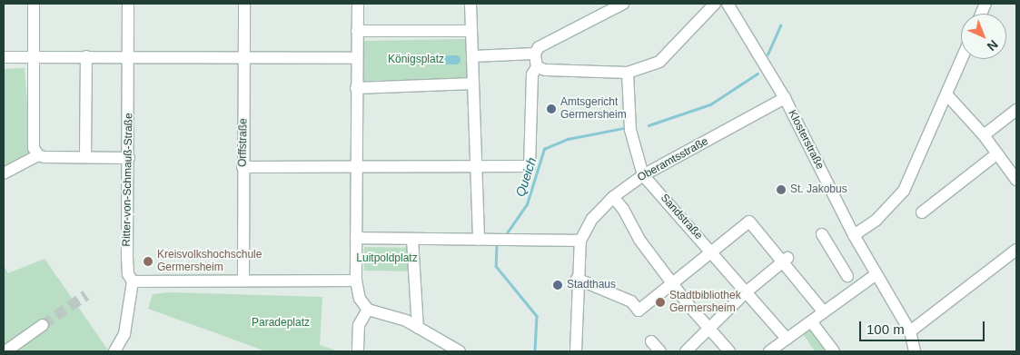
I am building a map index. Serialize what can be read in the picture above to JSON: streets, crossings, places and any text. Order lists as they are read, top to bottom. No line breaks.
{"streets":{"street":["Klosterstraße","Orffstraße","Oberamtsstraße","Ritter-von-Schmauß-Straße","Sandstraße"]},"crossings":[["Klosterstraße","Oberamtsstraße"],["Oberamtsstraße","Sandstraße"]],"water":["Queich"],"parks":["Königsplatz","Luitpoldplatz","Paradeplatz"],"places":["Amtsgericht Germersheim","St. Jakobus","Kreisvolkshochschule Germersheim","Stadthaus","Stadtbibliothek Germersheim"],"scale_bar":"100 m","north":"bottom right"}
